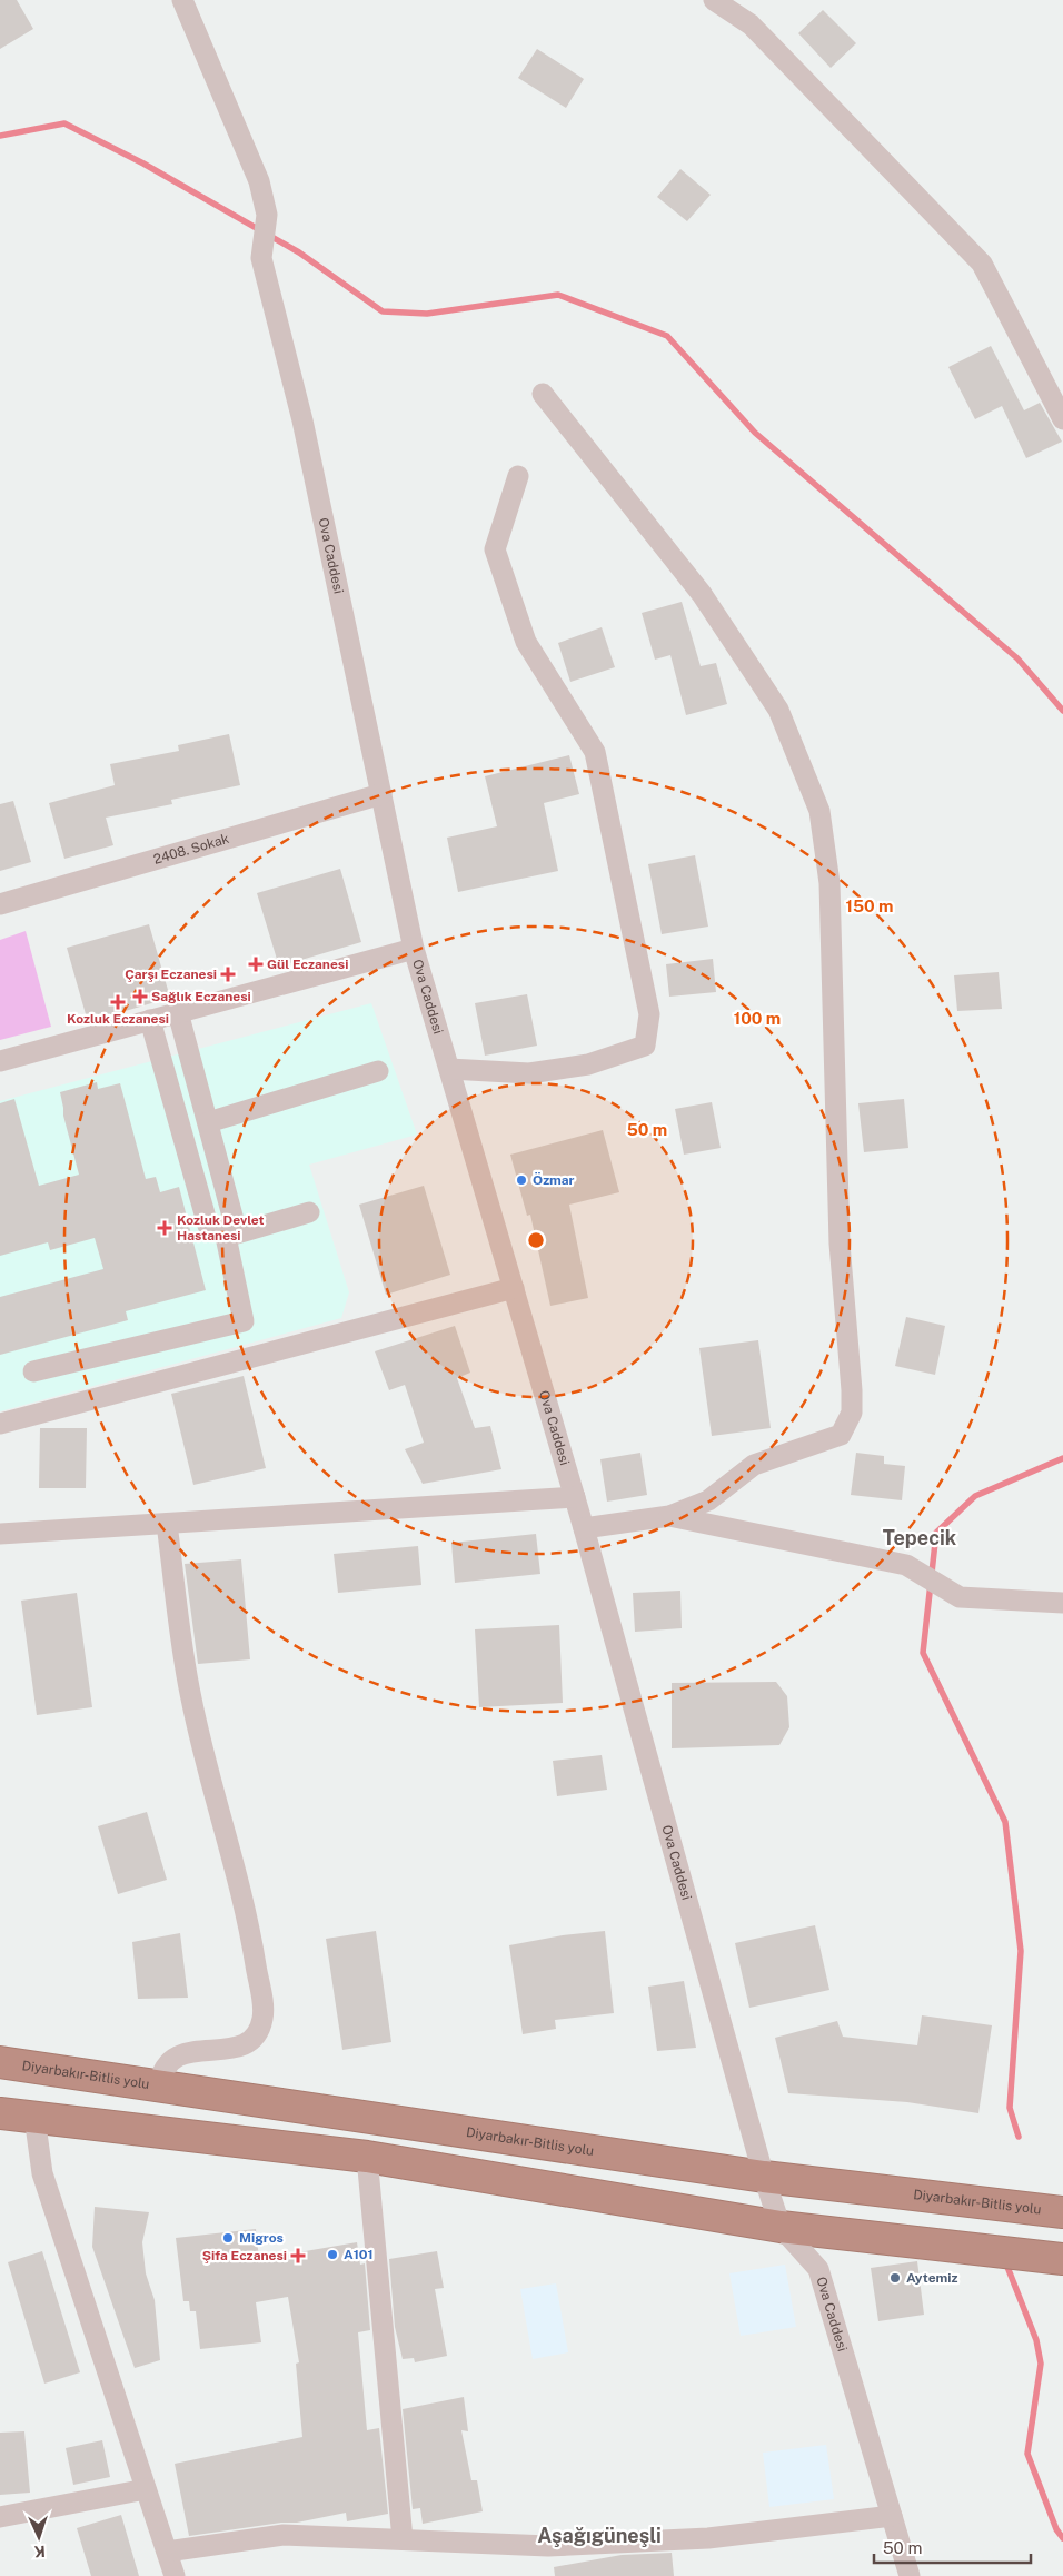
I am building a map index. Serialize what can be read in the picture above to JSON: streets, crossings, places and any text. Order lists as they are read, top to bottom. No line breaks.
{"streets":{"highway":["Diyarbakır-Bitlis yolu"],"street":["Ova Caddesi","2408. Sokak"]},"crossings":[["Ova Caddesi","2408. Sokak"],["Ova Caddesi","Diyarbakır-Bitlis yolu"]],"districts":["Tepecik","Aşağıgüneşli"],"places":{"health":["Gül Eczanesi","Çarşı Eczanesi","Sağlık Eczanesi","Kozluk Eczanesi","Kozluk Devlet Hastanesi","Şifa Eczanesi"],"other":["Özmar","Migros","A101","Aytemiz"]},"scale_bar":"50 m","north":"bottom","rings":["150 m","100 m","50 m"]}
